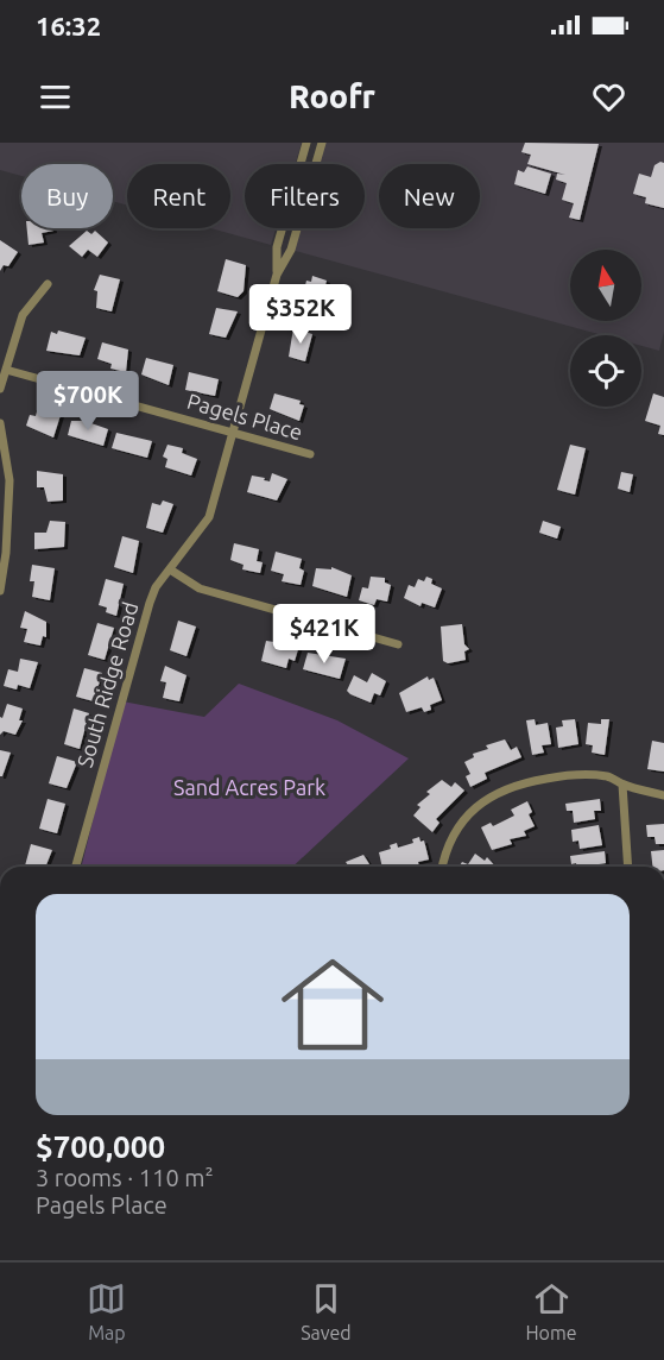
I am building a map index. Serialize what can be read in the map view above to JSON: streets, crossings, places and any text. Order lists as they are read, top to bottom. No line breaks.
{"streets":{"street":["Pagels Place","South Ridge Road"]},"crossings":[["Pagels Place","South Ridge Road"]],"parks":["Sand Acres Park"],"north":"top","page":{"status":"16:32","header":"Roofr","chip":["Buy","Rent","Filters","New"],"price":["$352K","$700K","$421K"],"list":[{"name":"$700,000","note":"3 rooms · 110 m² · Pagels Place"}],"tabs":["Map","Saved","Home"]}}
